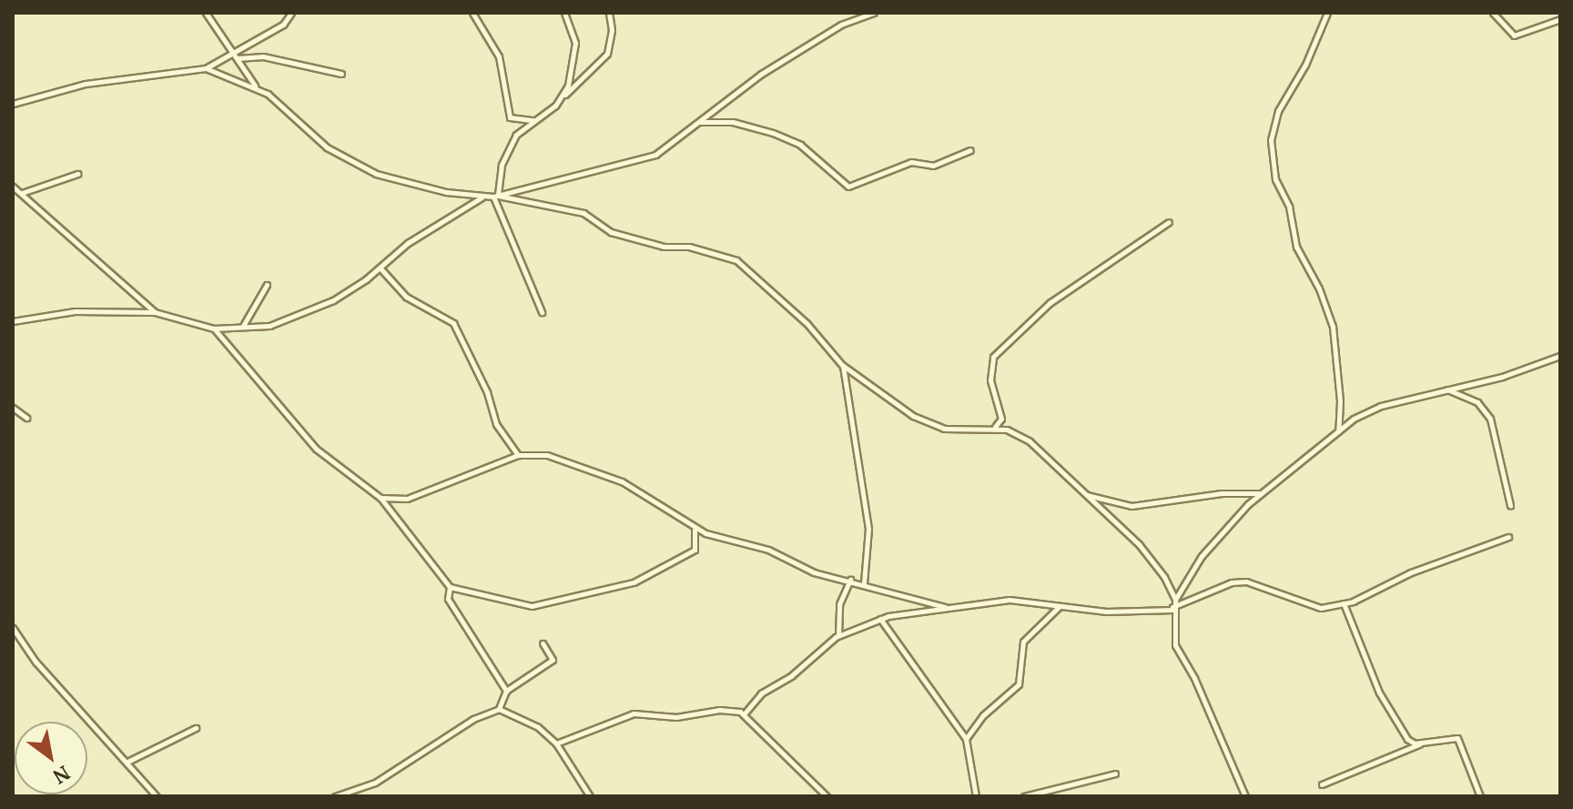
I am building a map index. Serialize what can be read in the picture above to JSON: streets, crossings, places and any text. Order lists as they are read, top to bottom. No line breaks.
{"north":"bottom right"}
